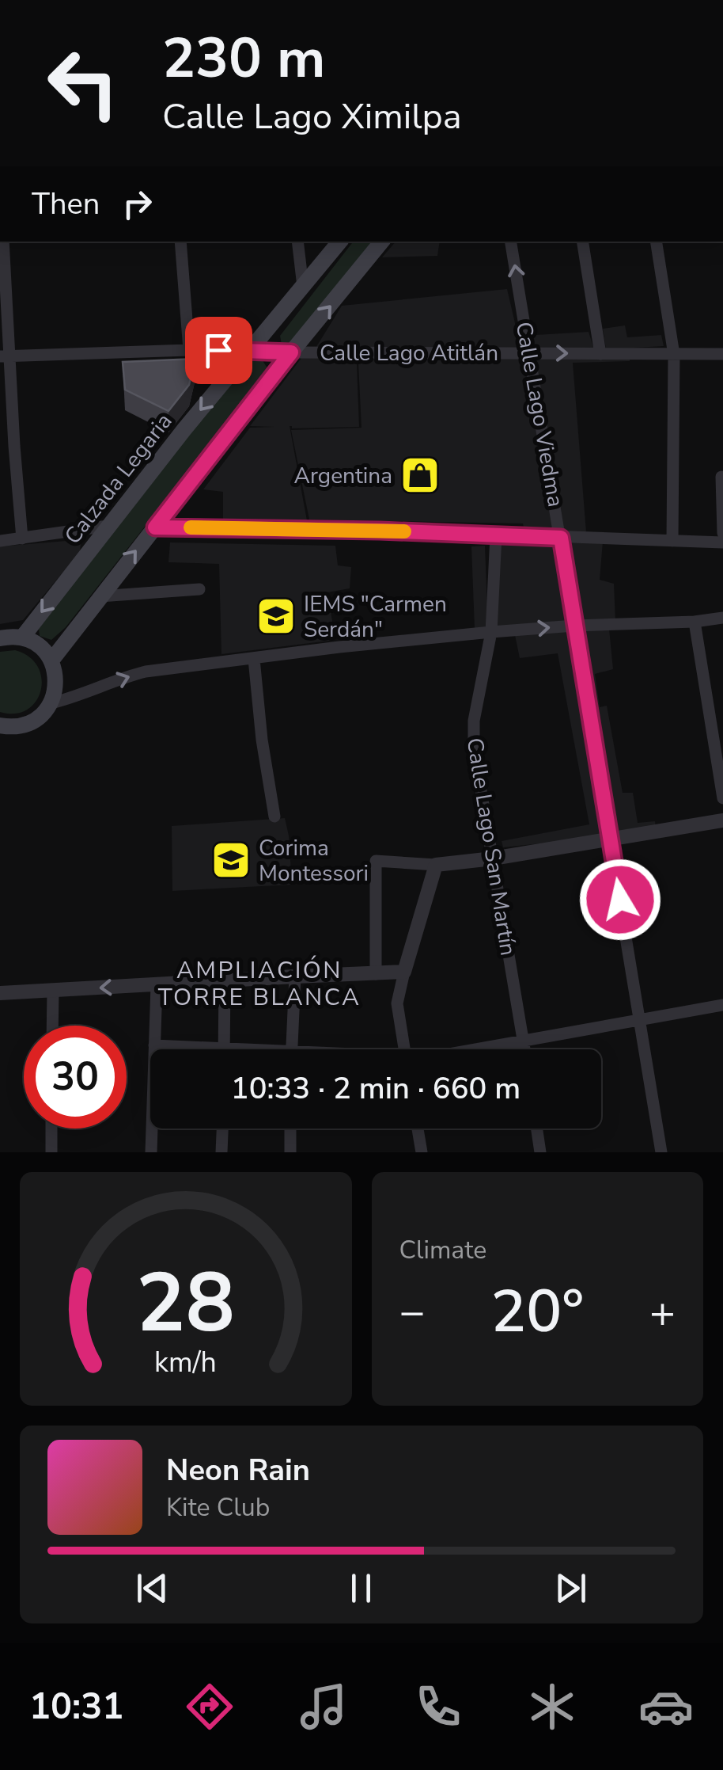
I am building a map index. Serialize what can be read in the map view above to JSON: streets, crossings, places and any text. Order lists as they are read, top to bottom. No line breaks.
{"streets":{"main road":["Calzada Legaria"],"street":["Calle Lago Atitlán","Calle Lago Viedma","Calle Lago San Martín"]},"crossings":[["Calle Lago Atitlán","Calle Lago Viedma"],["Calle Lago Atitlán","Calzada Legaria"]],"districts":["AMPLIACIÓN TORRE BLANCA"],"places":{"shop":["Argentina"],"school or university":["IEMS \"Carmen Serdán\"","Corima Montessori"]},"page":{"turn":["230 m","Calle Lago Ximilpa"],"then":"Then","limit":"30","trip":"10:33 · 2 min · 660 m","tile":"Climate","heat":["−","20°","+"],"song":["Neon Rain","Kite Club"],"tabs":"10:31","gauge":["28","km/h"]}}
